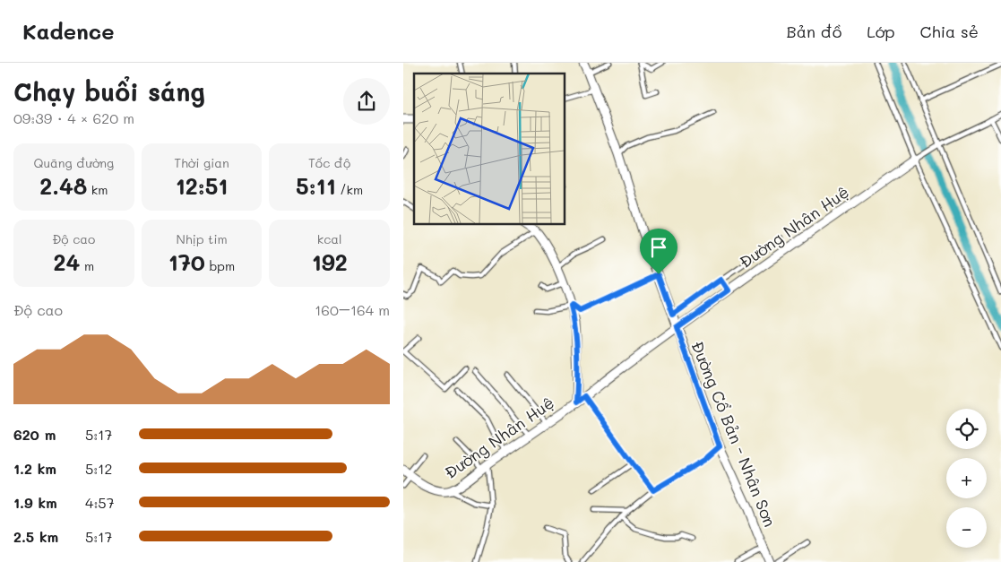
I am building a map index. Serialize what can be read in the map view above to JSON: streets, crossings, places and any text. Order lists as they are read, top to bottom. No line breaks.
{"streets":{"street":["Đường Nhân Huệ","Đường Cổ Bản - Nhân Sơn"]},"crossings":[["Đường Nhân Huệ","Đường Cổ Bản - Nhân Sơn"]],"page":{"header":"Kadence","nav":["Bản đồ","Lớp","Chia sẻ"],"heading":["Chạy buổi sáng","09:39 · 4 × 620 m"],"stats":[["Quãng đường","2.48 km"],["Thời gian","12:51"],["Tốc độ","5:11 /km"],["Độ cao","24 m"],["Nhịp tim","170 bpm"],["kcal","192"]],"chart":["Độ cao","160–164 m"],"map_buttons":["+","−"],"list":[{"name":"620 m","note":"5:17"},{"name":"1.2 km","note":"5:12"},{"name":"1.9 km","note":"4:57"},{"name":"2.5 km","note":"5:17"}]}}
